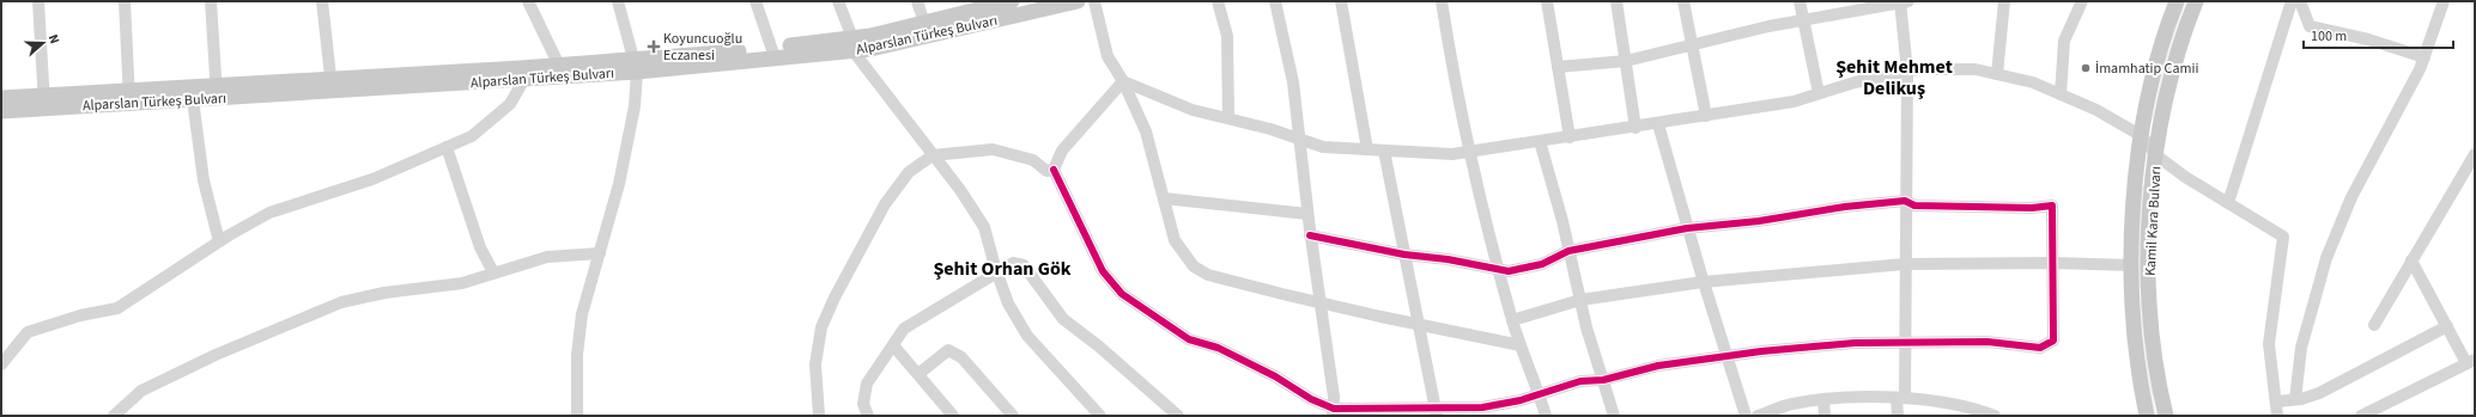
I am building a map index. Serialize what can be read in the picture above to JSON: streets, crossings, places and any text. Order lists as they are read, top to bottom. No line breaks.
{"streets":{"main road":["Alparslan Türkeş Bulvarı","Kamil Kara Bulvarı"]},"districts":["Şehit Mehmet Delikuş","Şehit Orhan Gök"],"places":{"health":["Koyuncuoğlu Eczanesi"],"other":["İmamhatip Camii"]},"scale_bar":"100 m","north":"right"}
